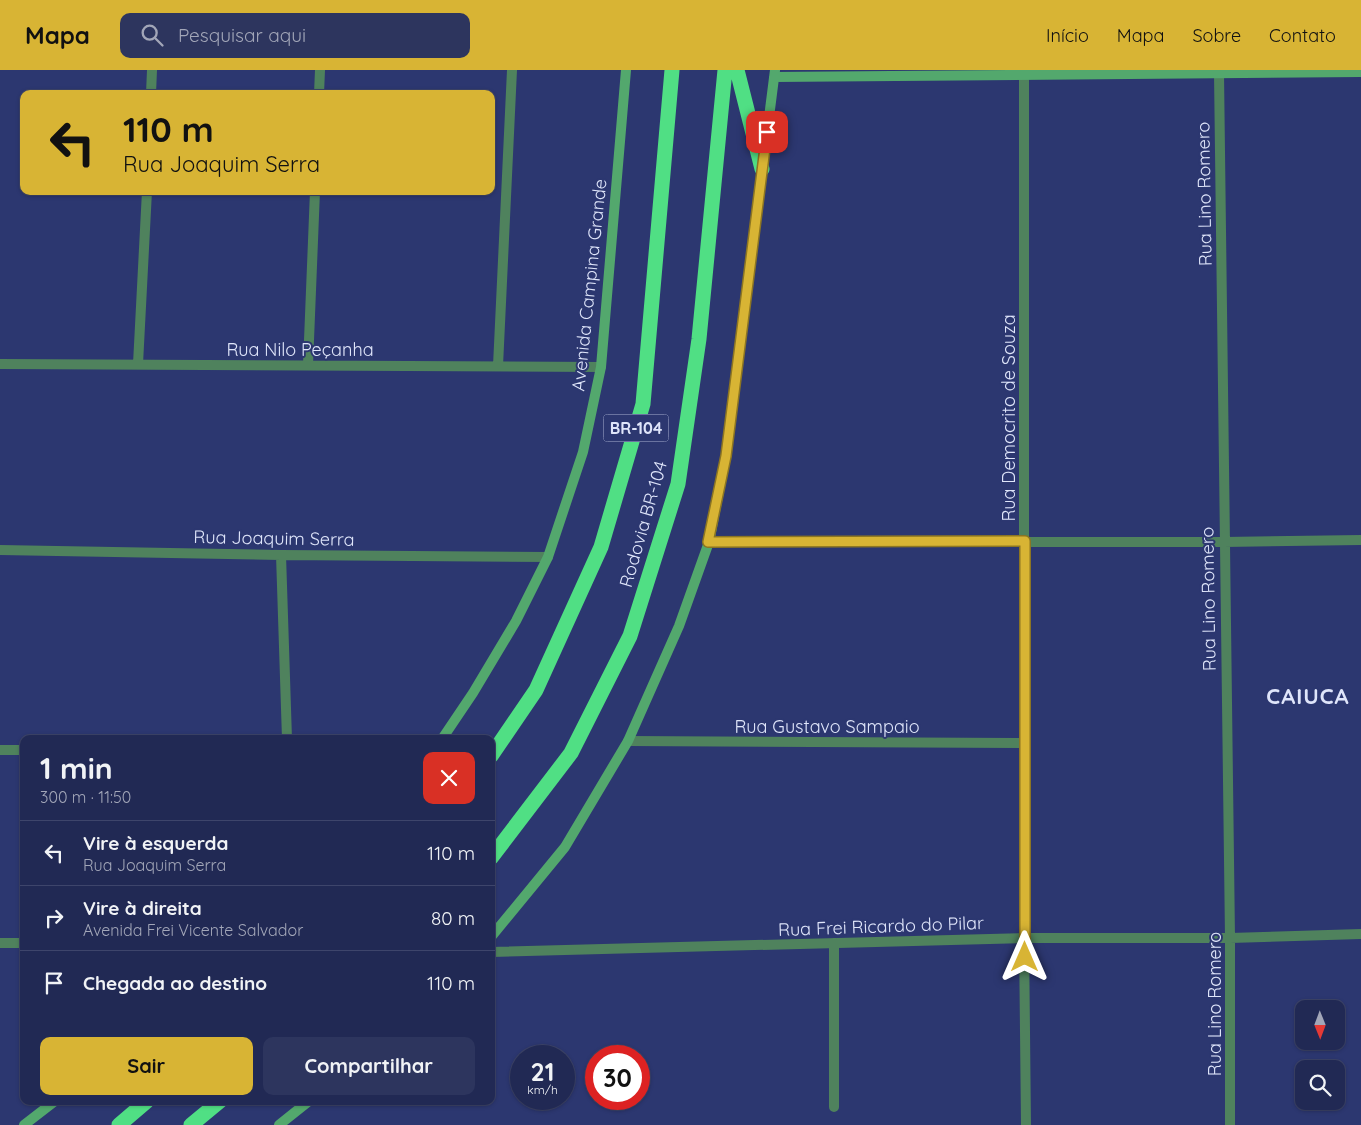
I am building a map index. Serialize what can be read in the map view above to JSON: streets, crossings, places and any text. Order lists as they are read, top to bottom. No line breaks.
{"streets":{"highway":["BR-104","Rodovia BR-104"],"main road":["Avenida Campina Grande"],"street":["Rua Lino Romero","Rua Nilo Peçanha","Rua Democrito de Souza","Rua Joaquim Serra","Rua Gustavo Sampaio","Rua Frei Ricardo do Pilar"]},"crossings":[["Rua Lino Romero","Rua Frei Ricardo do Pilar"],["Avenida Campina Grande","Rua Nilo Peçanha"],["Avenida Campina Grande","Rua Joaquim Serra"],["Rua Democrito de Souza","Rua Gustavo Sampaio"],["Rua Democrito de Souza","Rua Frei Ricardo do Pilar"]],"districts":["CAIUCA"],"north":"bottom","page":{"header":"Mapa","search":"Pesquisar aqui","nav":["Início","Mapa","Sobre","Contato"],"turn":["110 m","Rua Joaquim Serra"],"heading":["1 min","300 m · 11:50"],"list":[{"name":"Vire à esquerda","note":"Rua Joaquim Serra","value":"110 m"},{"name":"Vire à direita","note":"Avenida Frei Vicente Salvador","value":"80 m"},{"name":"Chegada ao destino","value":"110 m"}],"buttons":["Sair","Compartilhar"],"speed":"21 km/h","limit":"30"}}
